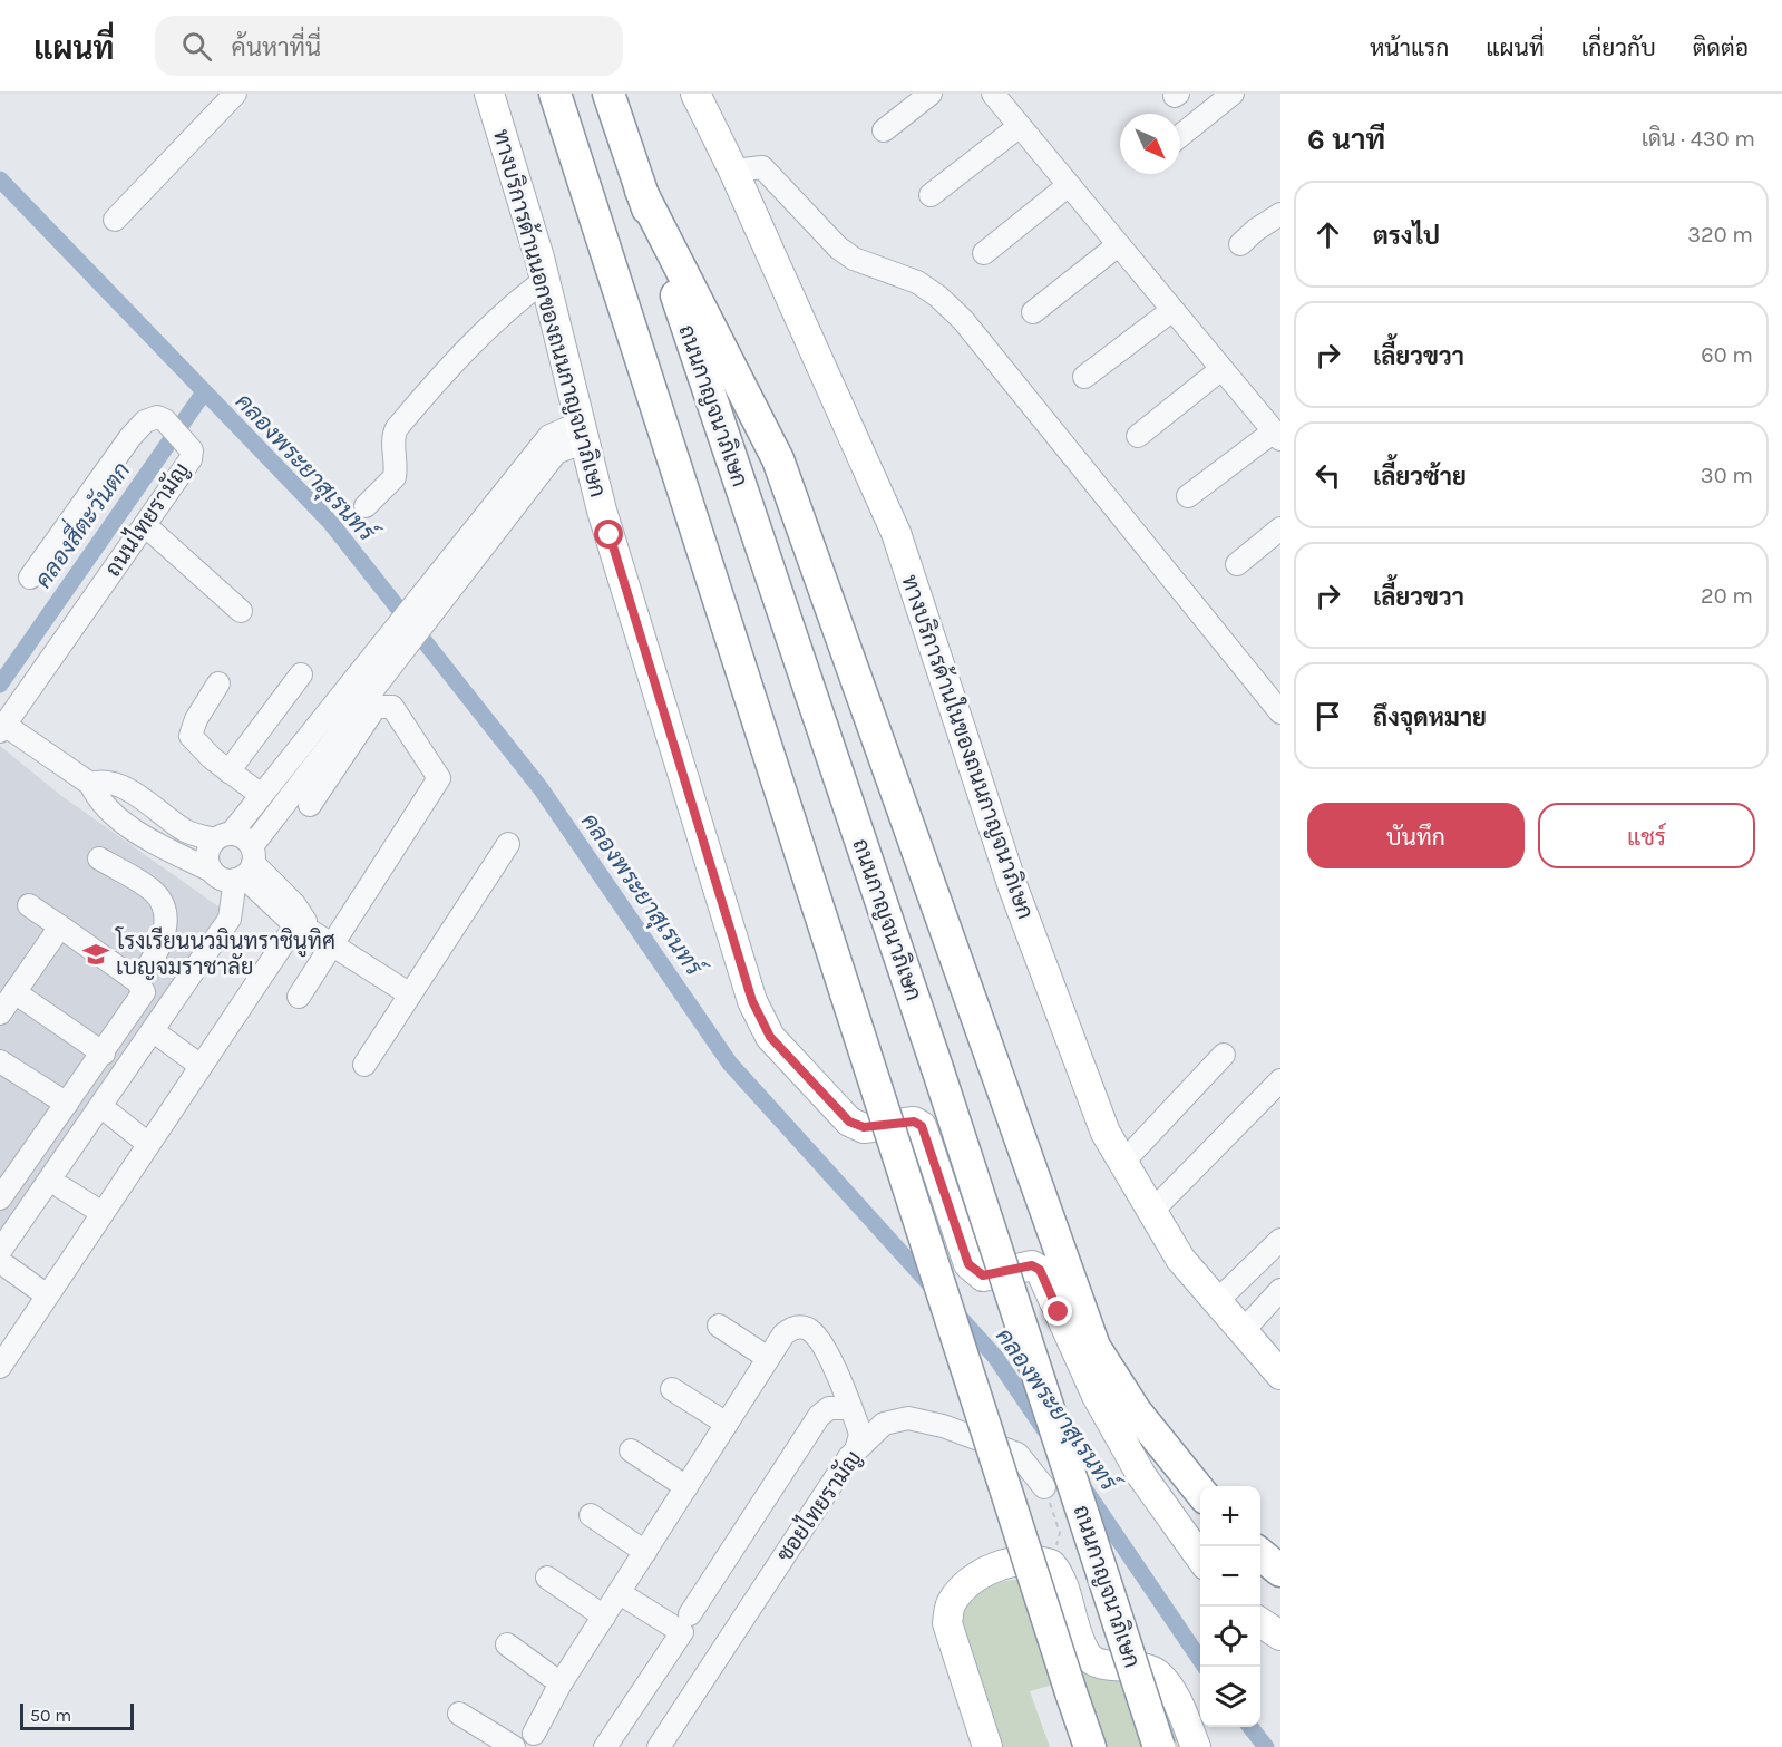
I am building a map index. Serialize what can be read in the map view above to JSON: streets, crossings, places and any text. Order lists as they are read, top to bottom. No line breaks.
{"streets":{"highway":["ถนนกาญจนาภิเษก"],"main road":["ทางบริการด้านนอกของถนนกาญจนาภิเษก","ทางบริการด้านในของถนนกาญจนาภิเษก"],"street":["ถนนไทยรามัญ","ซอยไทยรามัญ"]},"water":["คลองพระยาสุเรนทร์","คลองสี่ตะวันตก"],"places":{"school or university":["โรงเรียนนวมินทราชินูทิศ เบญจมราชาลัย"]},"scale_bar":"50 m","north":"bottom right","page":{"header":"แผนที่","search":"ค้นหาที่นี่","nav":["หน้าแรก","แผนที่","เกี่ยวกับ","ติดต่อ"],"heading":["6 นาที","เดิน · 430 m"],"list":[["ตรงไป","320 m"],["เลี้ยวขวา","60 m"],["เลี้ยวซ้าย","30 m"],["เลี้ยวขวา","20 m"],"ถึงจุดหมาย"],"buttons":["บันทึก","แชร์"],"map_buttons":["+","−"],"scale":"50 m"}}
